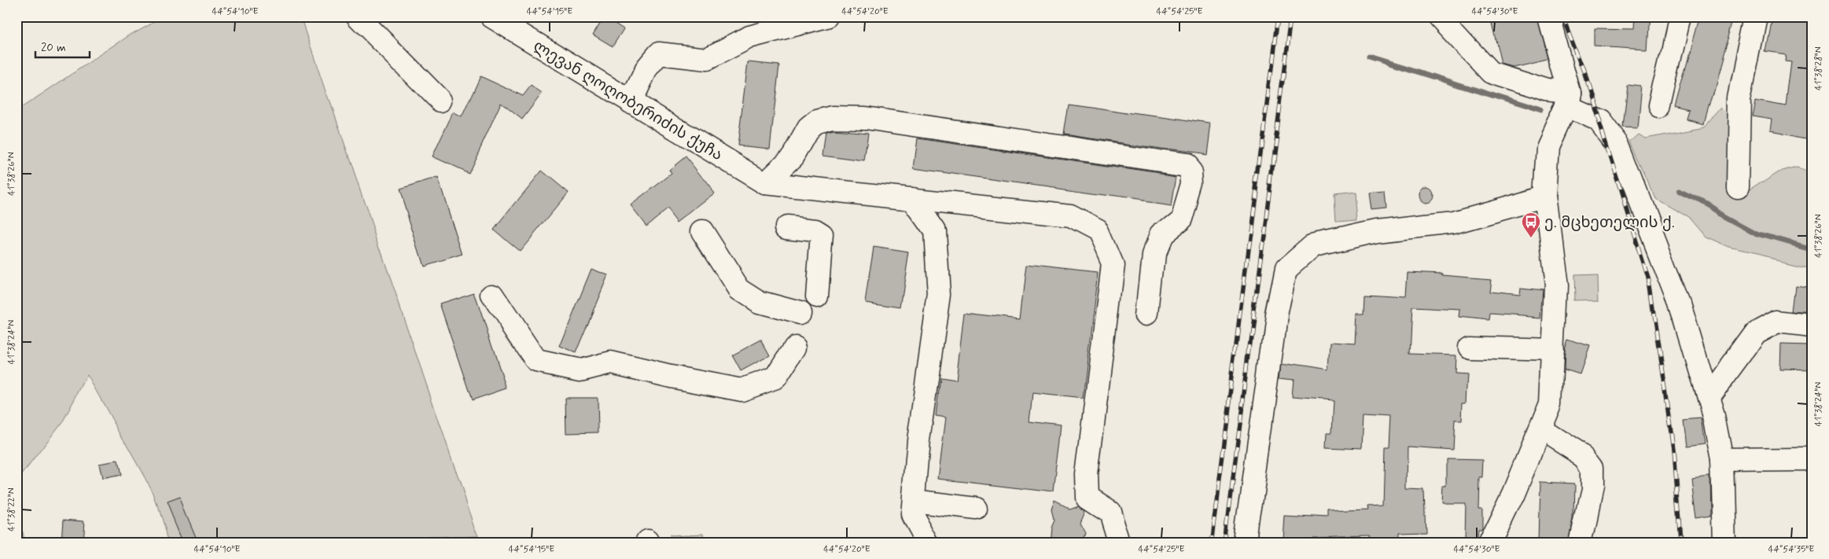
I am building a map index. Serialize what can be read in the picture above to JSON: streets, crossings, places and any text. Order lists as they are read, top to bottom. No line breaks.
{"streets":{"street":["ლევან ღოღობერიძის ქუჩა"]},"places":{"bus stop":["ე. მცხეთელის ქ."]},"scale_bar":"20 m","coordinates":["44°54'10\"E","44°54'15\"E","44°54'20\"E","44°54'25\"E","44°54'30\"E","41°38'28\"N","41°38'26\"N","41°38'24\"N","41°38'22\"N","44°54'35\"E"]}
